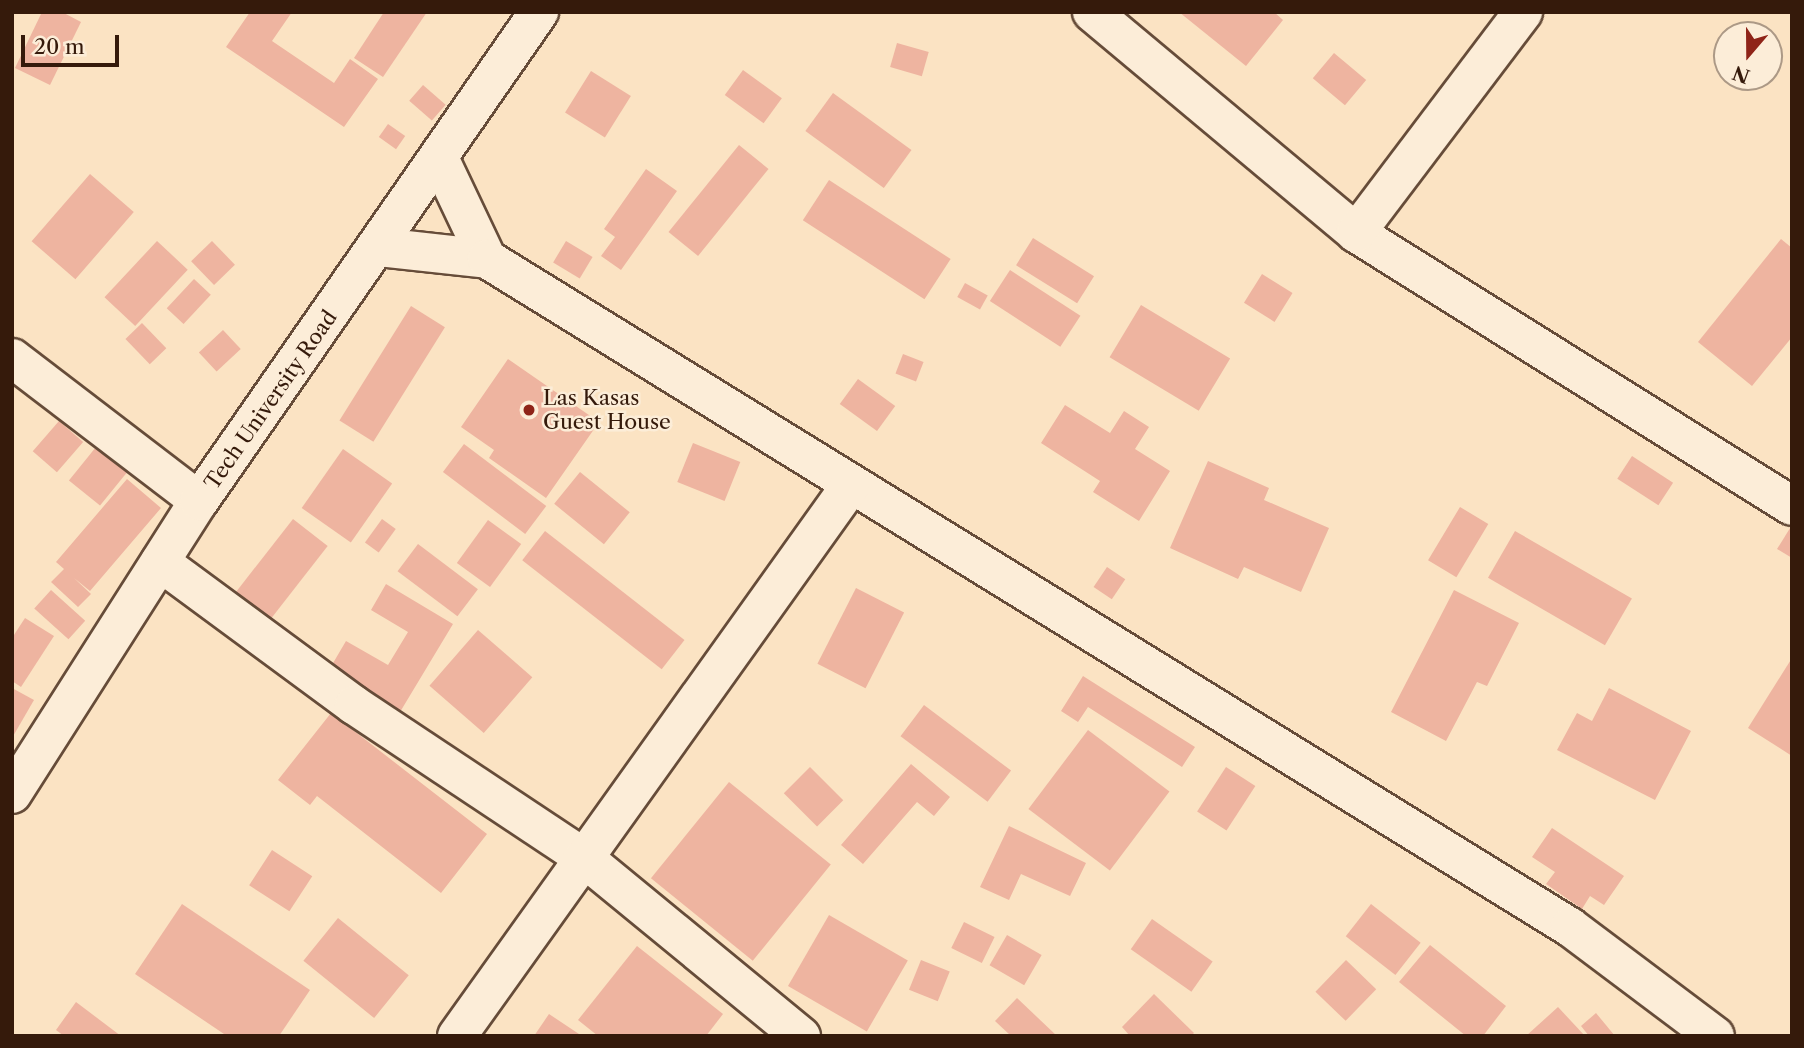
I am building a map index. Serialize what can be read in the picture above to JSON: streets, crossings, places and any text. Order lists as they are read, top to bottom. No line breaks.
{"streets":{"street":["Tech University Road"]},"places":["Las Kasas Guest House"],"scale_bar":"20 m","north":"bottom"}
